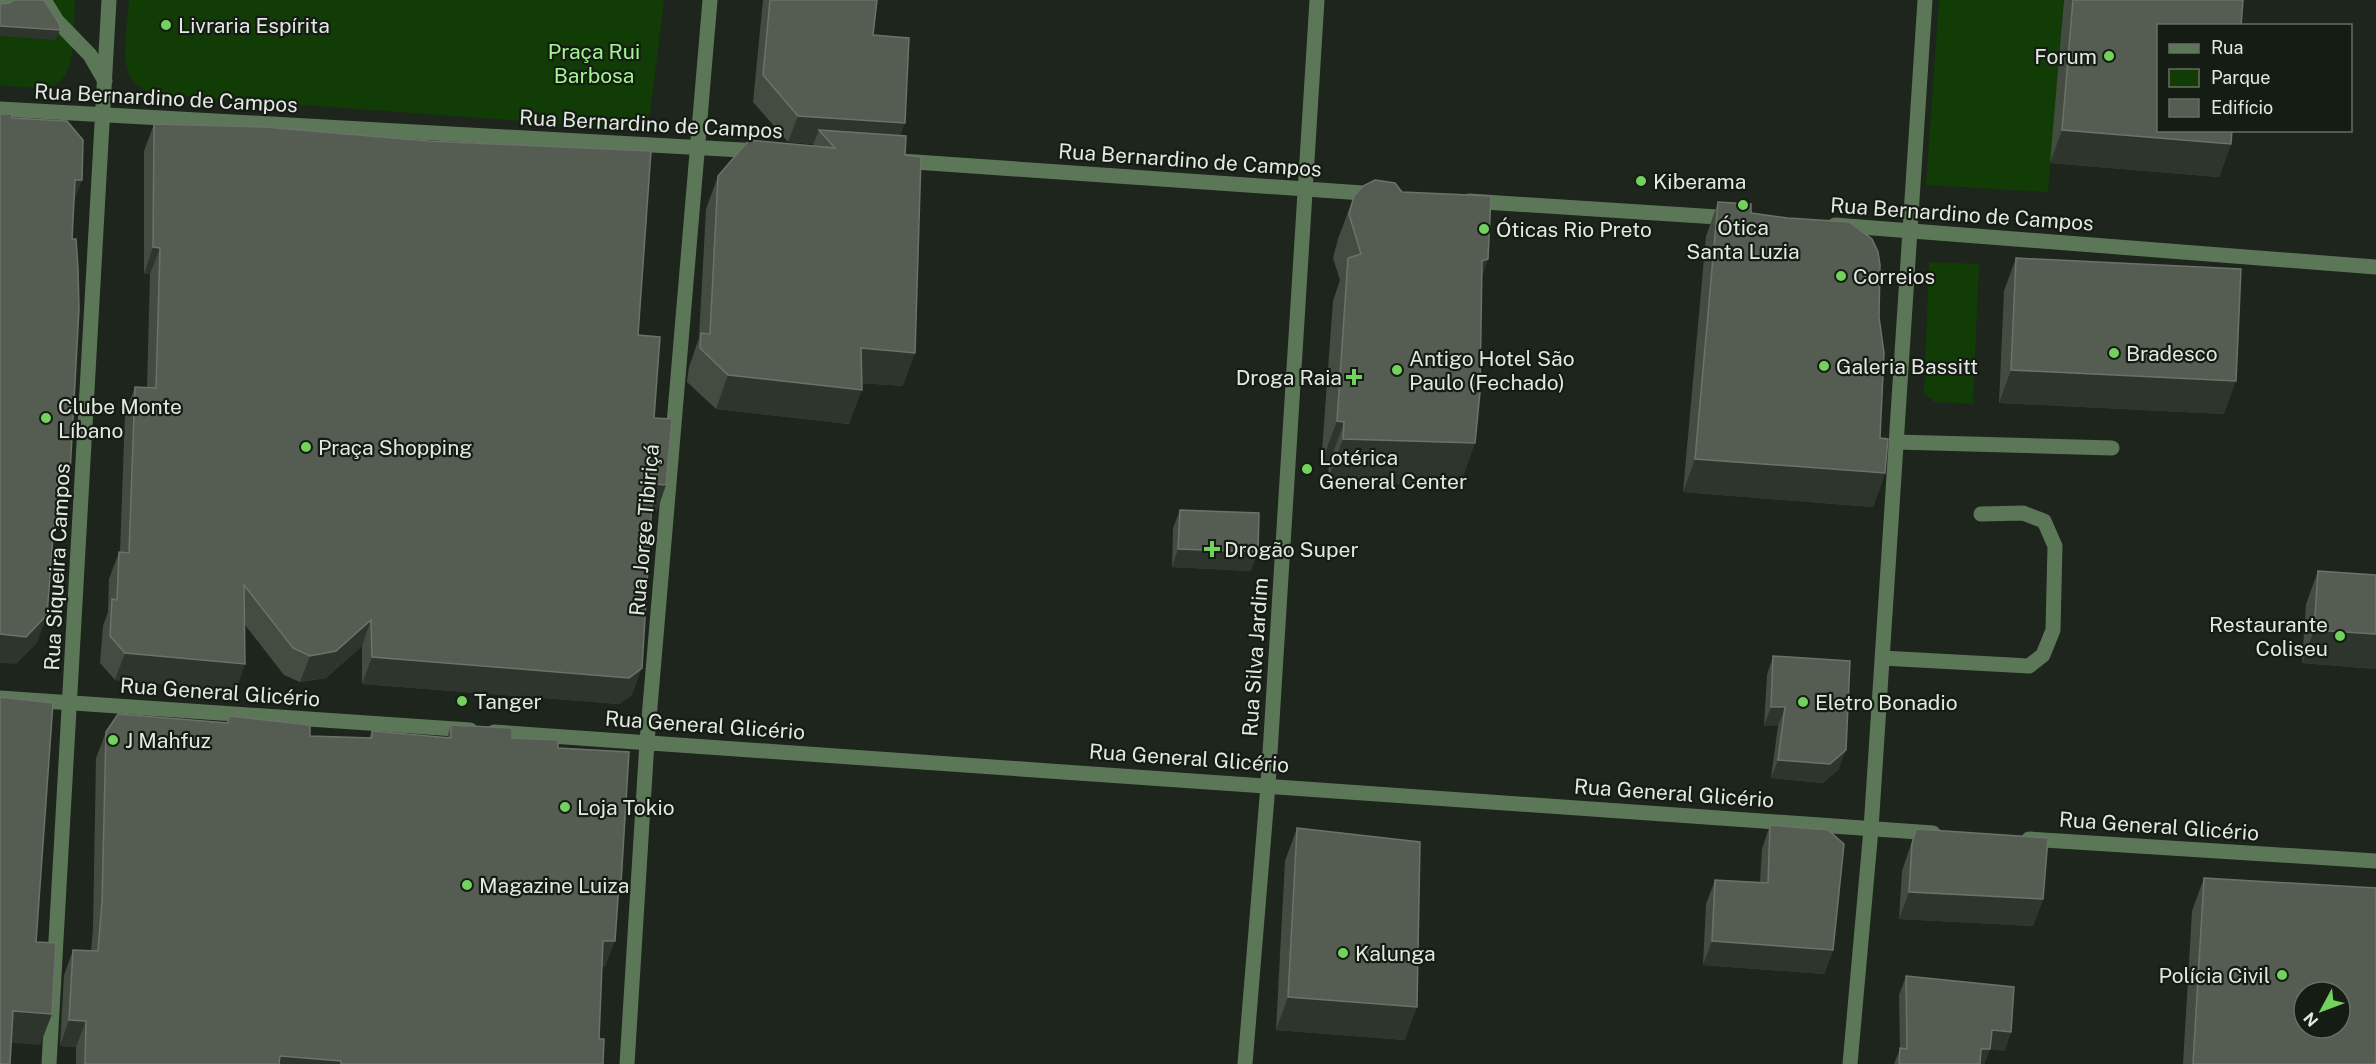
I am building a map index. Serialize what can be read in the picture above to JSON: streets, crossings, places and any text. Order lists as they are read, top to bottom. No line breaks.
{"streets":{"street":["Rua Bernardino de Campos","Rua Jorge Tibiriçá","Rua Siqueira Campos","Rua Silva Jardim","Rua General Glicério"]},"crossings":[["Rua Bernardino de Campos","Rua Jorge Tibiriçá"],["Rua Bernardino de Campos","Rua Siqueira Campos"],["Rua Bernardino de Campos","Rua Silva Jardim"],["Rua Jorge Tibiriçá","Rua General Glicério"],["Rua Siqueira Campos","Rua General Glicério"],["Rua Silva Jardim","Rua General Glicério"]],"parks":["Praça Rui Barbosa"],"places":{"other":["Livraria Espírita","Forum","Kiberama","Ótica Santa Luzia","Óticas Rio Preto","Correios","Bradesco","Galeria Bassitt","Antigo Hotel São Paulo (Fechado)","Clube Monte Líbano","Praça Shopping","Lotérica General Center","Restaurante Coliseu","Tanger","Eletro Bonadio","J Mahfuz","Loja Tokio","Magazine Luiza","Kalunga","Polícia Civil"],"health":["Droga Raia","Drogão Super"]},"legend":["Rua","Parque","Edifício"],"north":"bottom left"}
